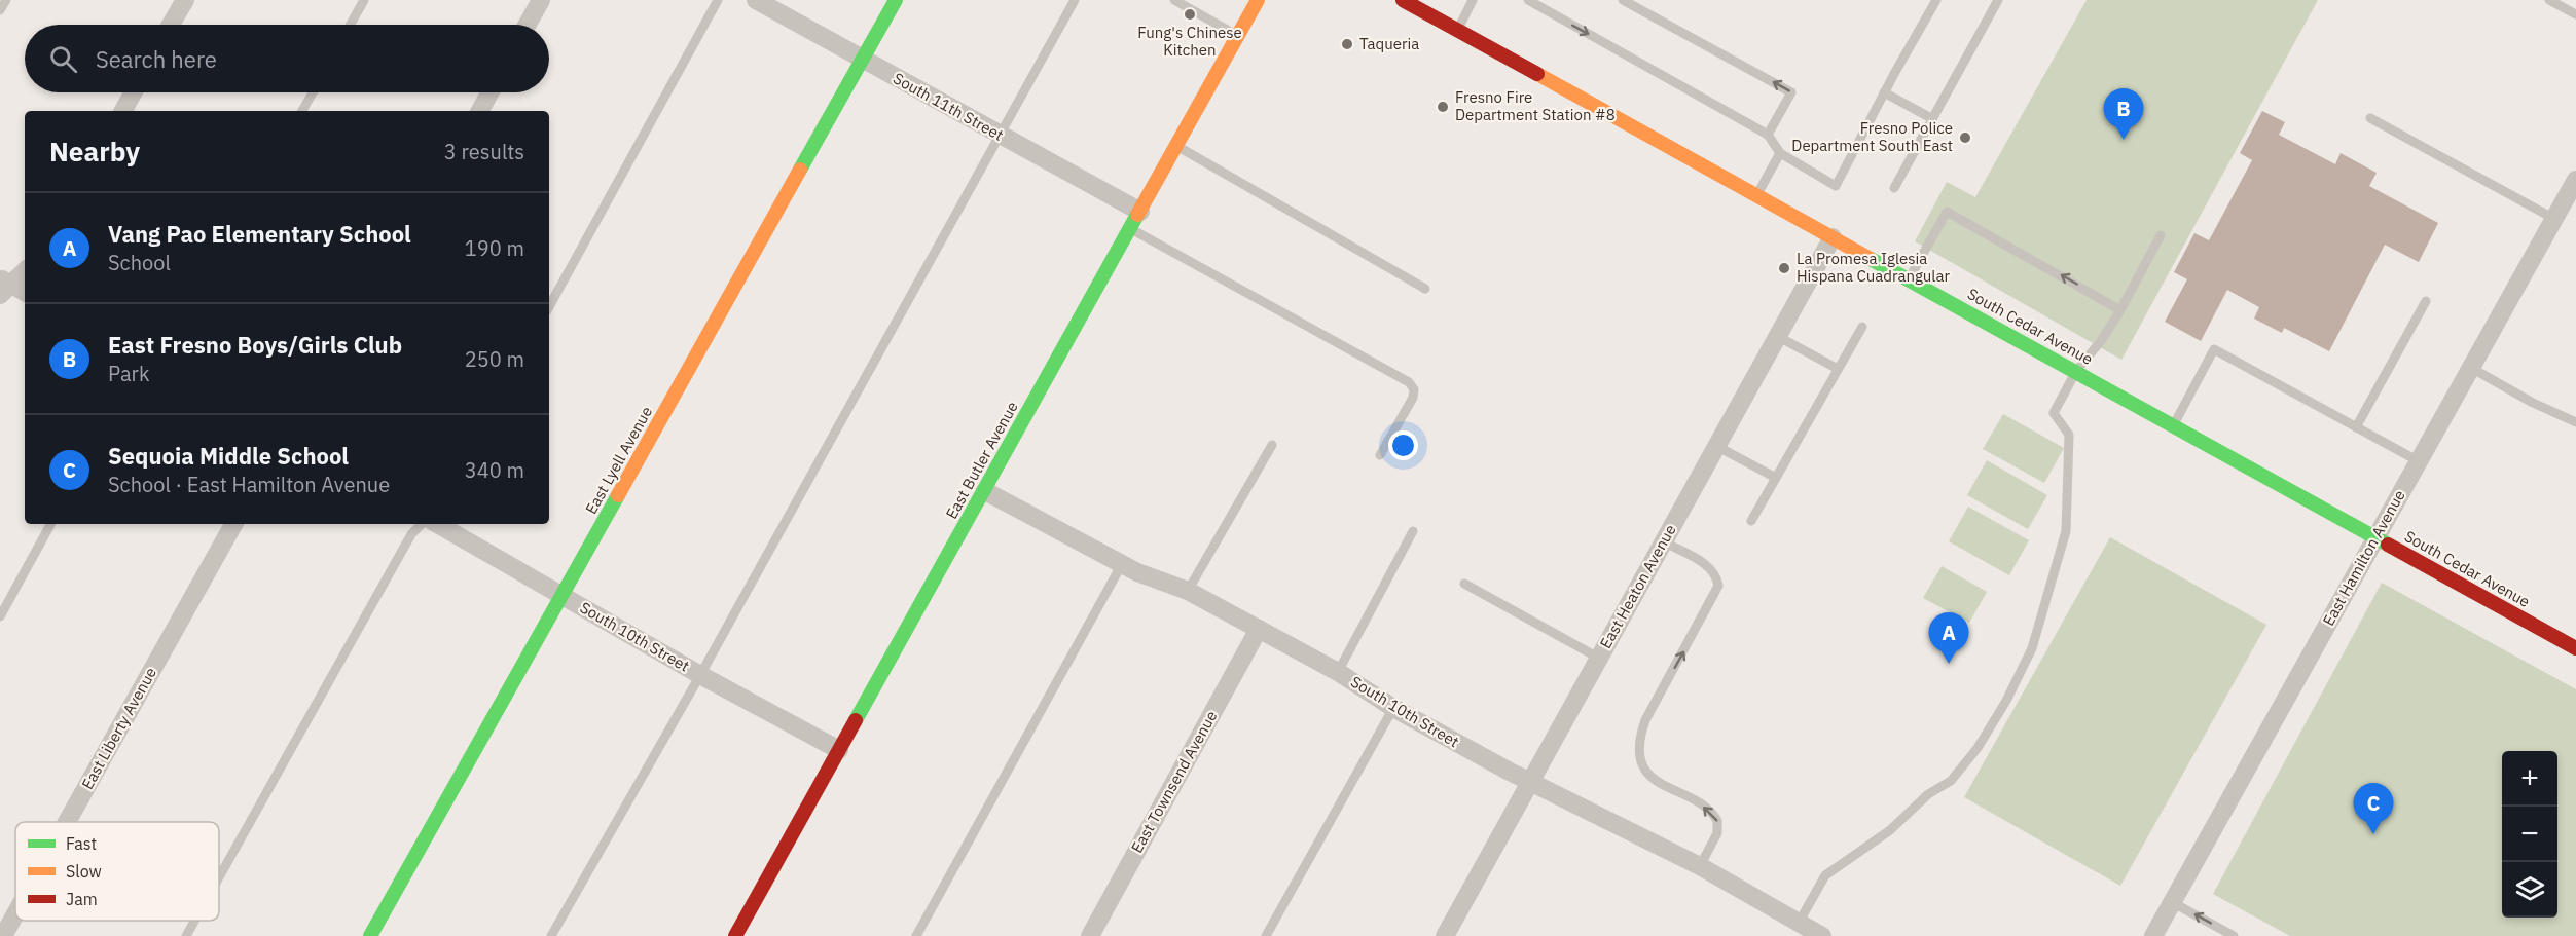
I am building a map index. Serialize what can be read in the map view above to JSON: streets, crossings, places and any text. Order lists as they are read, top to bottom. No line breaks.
{"streets":{"street":["South 11th Street","South Cedar Avenue","East Lyell Avenue","East Butler Avenue","East Hamilton Avenue","East Heaton Avenue","South 10th Street","East Liberty Avenue","East Townsend Avenue"]},"crossings":[["South 11th Street","East Lyell Avenue"],["South 11th Street","East Butler Avenue"],["South Cedar Avenue","East Hamilton Avenue"],["South Cedar Avenue","East Heaton Avenue"],["East Lyell Avenue","South 10th Street"],["East Butler Avenue","South 10th Street"],["East Heaton Avenue","South 10th Street"],["South 10th Street","East Townsend Avenue"]],"places":["Fung's Chinese Kitchen","Taqueria","Fresno Fire Department Station #8","Fresno Police Department South East","La Promesa Iglesia Hispana Cuadrangular"],"legend":["Fast","Slow","Jam"],"page":{"search":"Search here","pins":["B","A","C"],"heading":["Nearby","3 results"],"list":[{"mark":"A","name":"Vang Pao Elementary School","note":"School","value":"190 m"},{"mark":"B","name":"East Fresno Boys/Girls Club","note":"Park","value":"250 m"},{"mark":"C","name":"Sequoia Middle School","note":"School · East Hamilton Avenue","value":"340 m"}],"map_buttons":["+","−"]}}
